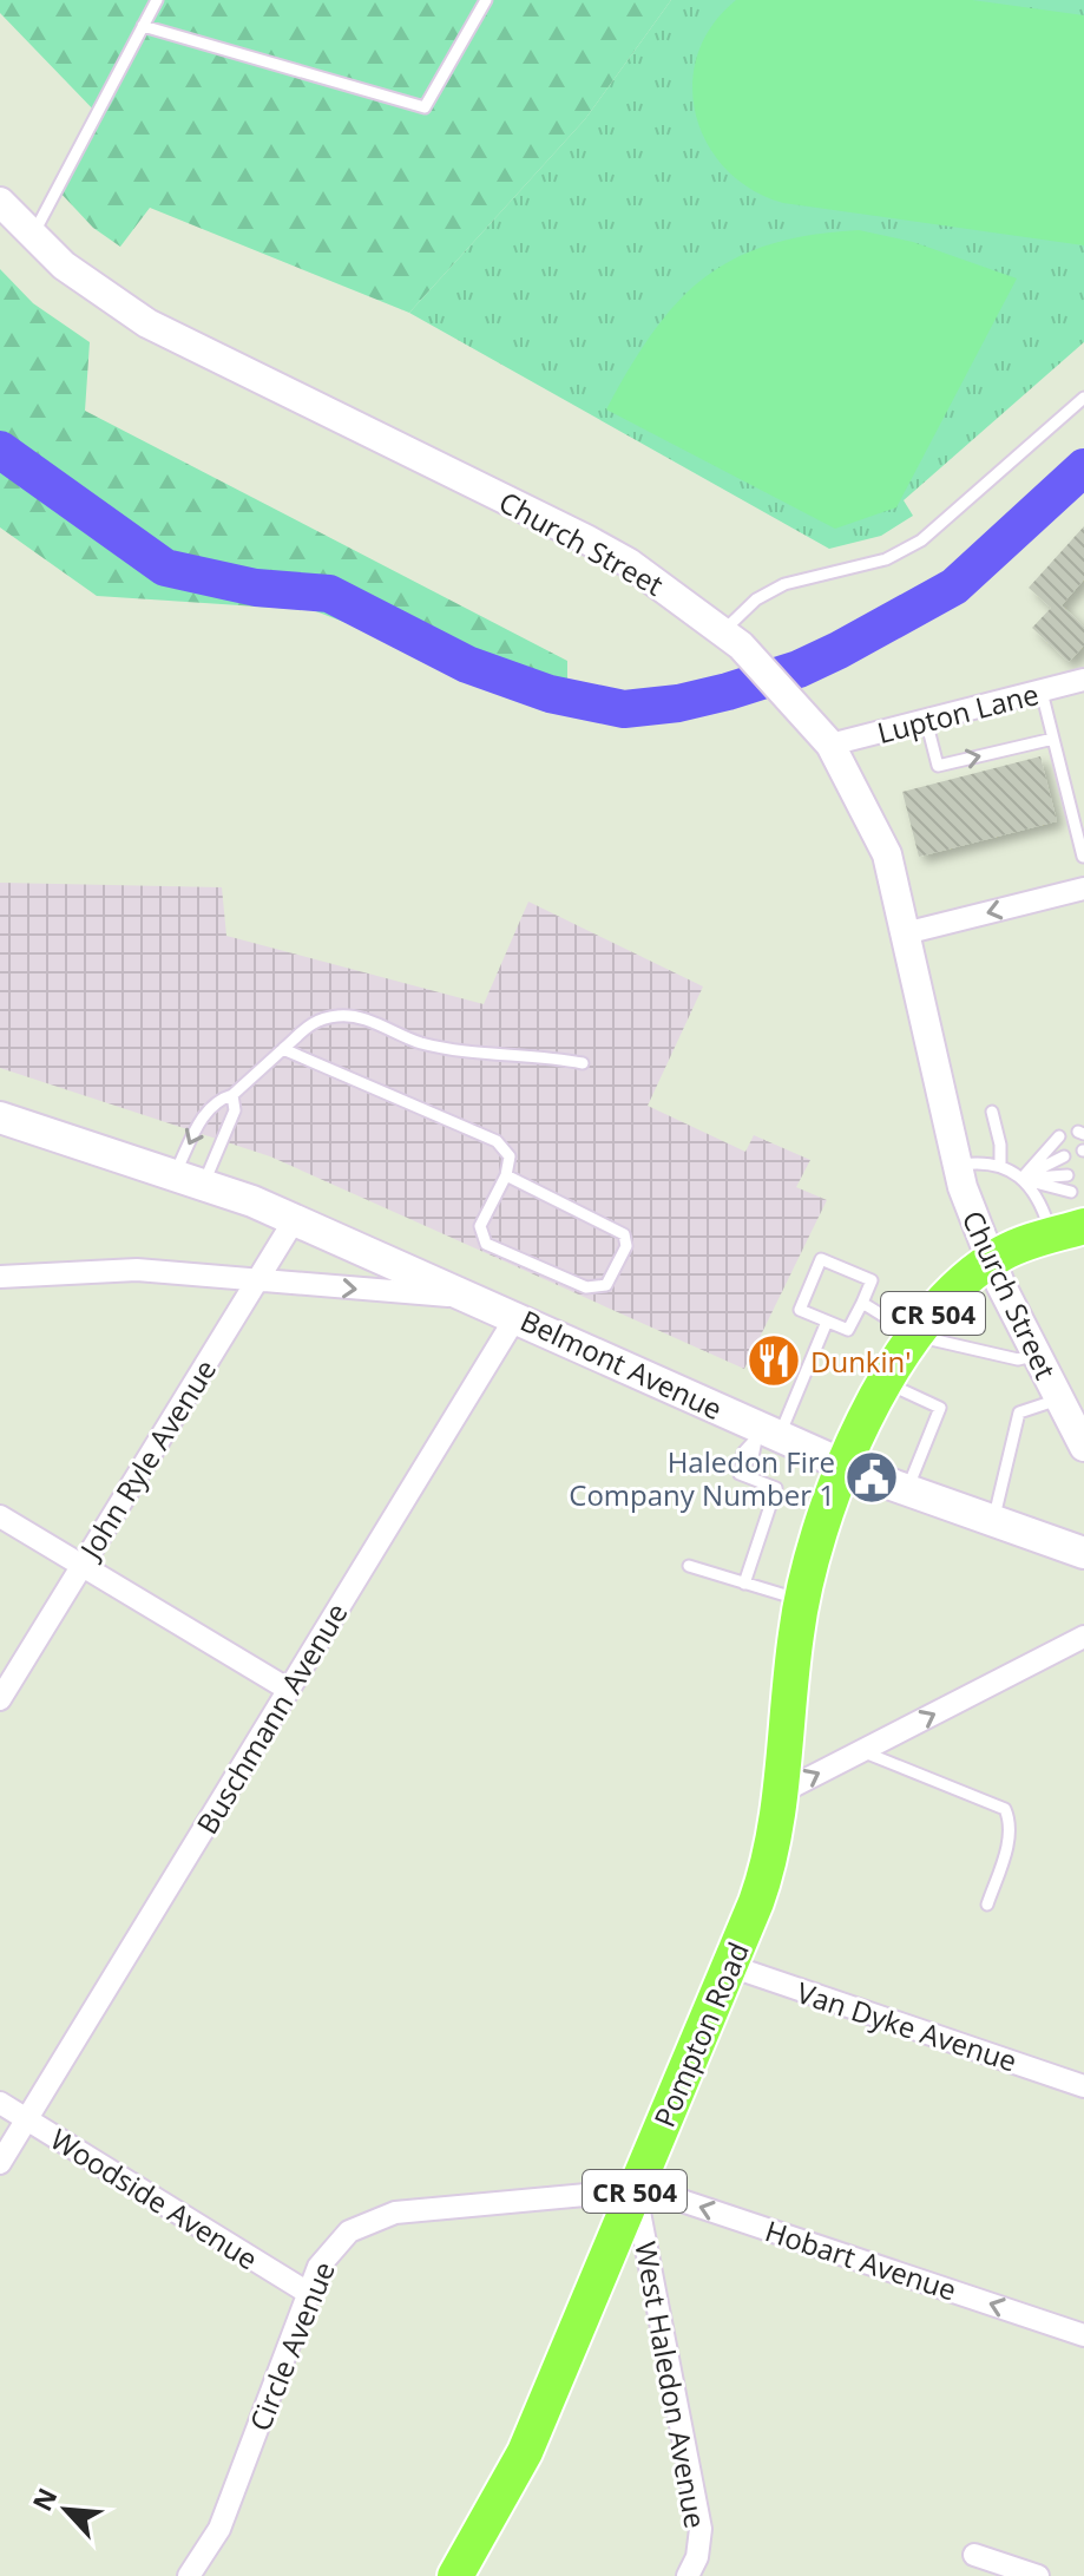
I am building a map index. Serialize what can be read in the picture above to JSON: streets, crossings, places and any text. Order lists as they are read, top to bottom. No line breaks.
{"streets":{"main road":["CR 504","Belmont Avenue","Pompton Road"],"street":["Church Street","Lupton Lane","John Ryle Avenue","Buschmann Avenue","Van Dyke Avenue","Woodside Avenue","Hobart Avenue","Circle Avenue","West Haledon Avenue"]},"crossings":[["Church Street","Lupton Lane"],["Church Street","CR 504"],["CR 504","Belmont Avenue"],["CR 504","Pompton Road"],["Belmont Avenue","John Ryle Avenue"],["Belmont Avenue","Buschmann Avenue"],["Buschmann Avenue","Woodside Avenue"],["Van Dyke Avenue","Pompton Road"],["Pompton Road","Hobart Avenue"],["Pompton Road","Circle Avenue"],["Pompton Road","West Haledon Avenue"],["Woodside Avenue","Circle Avenue"],["Hobart Avenue","Circle Avenue"],["Hobart Avenue","West Haledon Avenue"],["Circle Avenue","West Haledon Avenue"]],"one_way":["Hobart Avenue"],"places":{"restaurant":["Dunkin'"],"public building":["Haledon Fire Company Number 1"]},"north":"top left"}
